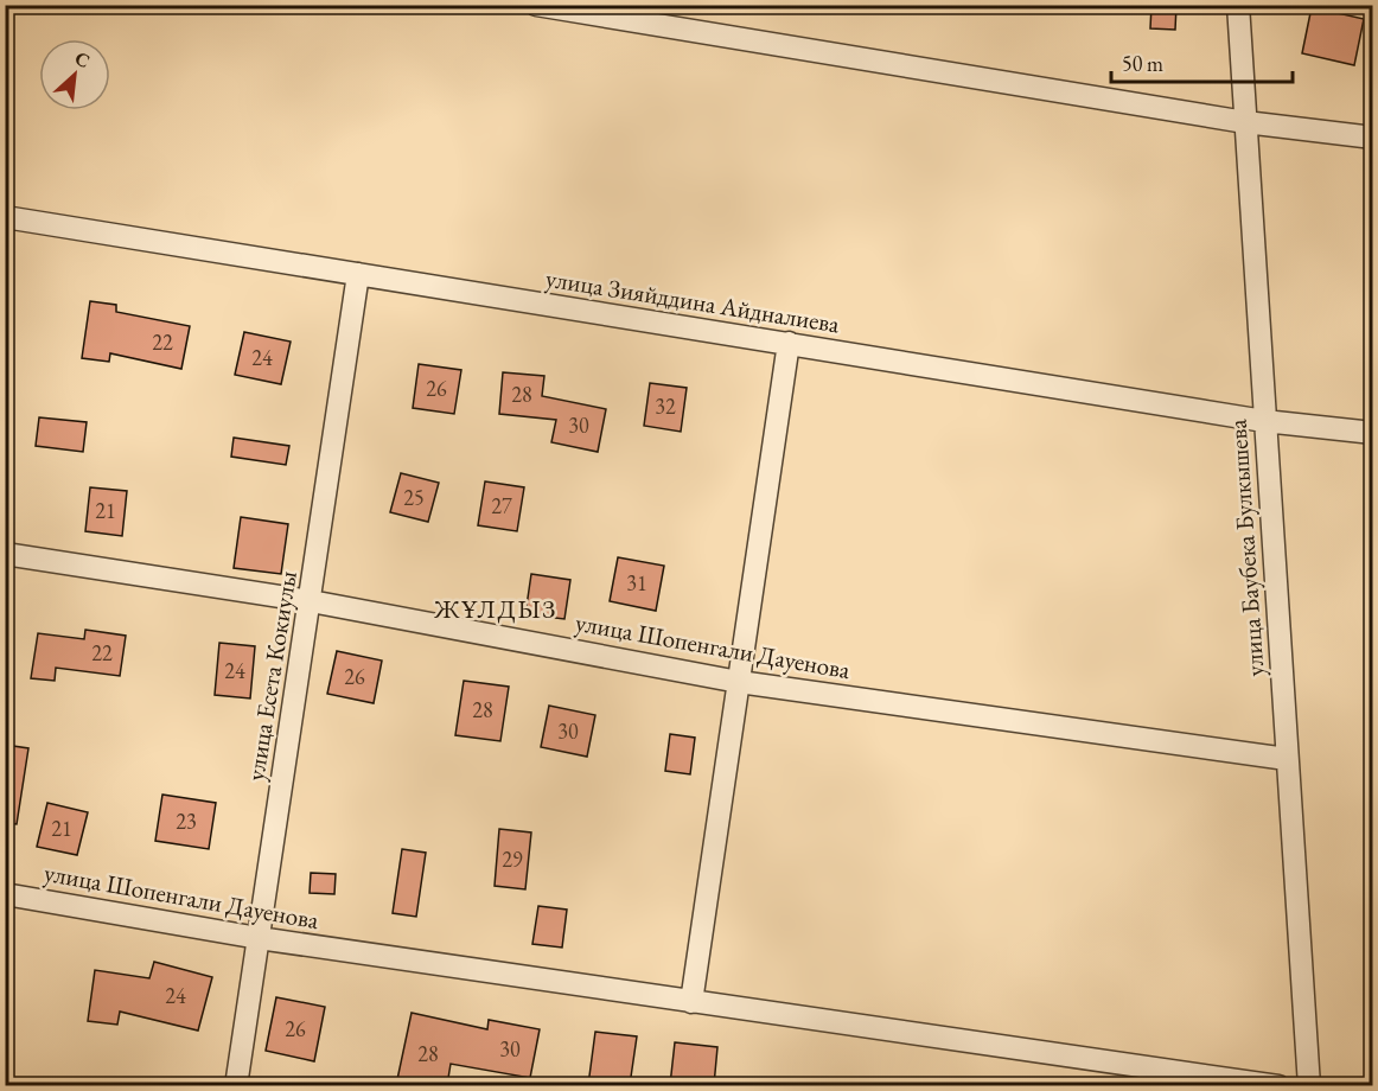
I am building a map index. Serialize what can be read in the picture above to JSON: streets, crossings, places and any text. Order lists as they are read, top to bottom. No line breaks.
{"streets":{"street":["улица Зияйддина Айдналиева","улица Баубека Булкышева","улица Шопенгали Дауенова","улица Есета Кокиулы"]},"crossings":[["улица Зияйддина Айдналиева","улица Баубека Булкышева"],["улица Зияйддина Айдналиева","улица Есета Кокиулы"],["улица Баубека Булкышева","улица Шопенгали Дауенова"],["улица Шопенгали Дауенова","улица Есета Кокиулы"]],"districts":["ЖҰЛДЫЗ"],"house_numbers":["22","24","26","28","32","30","25","27","21","31","22","24","26","28","30","23","21","29","24","26","30","28"],"scale_bar":"50 m","north":"top right"}
